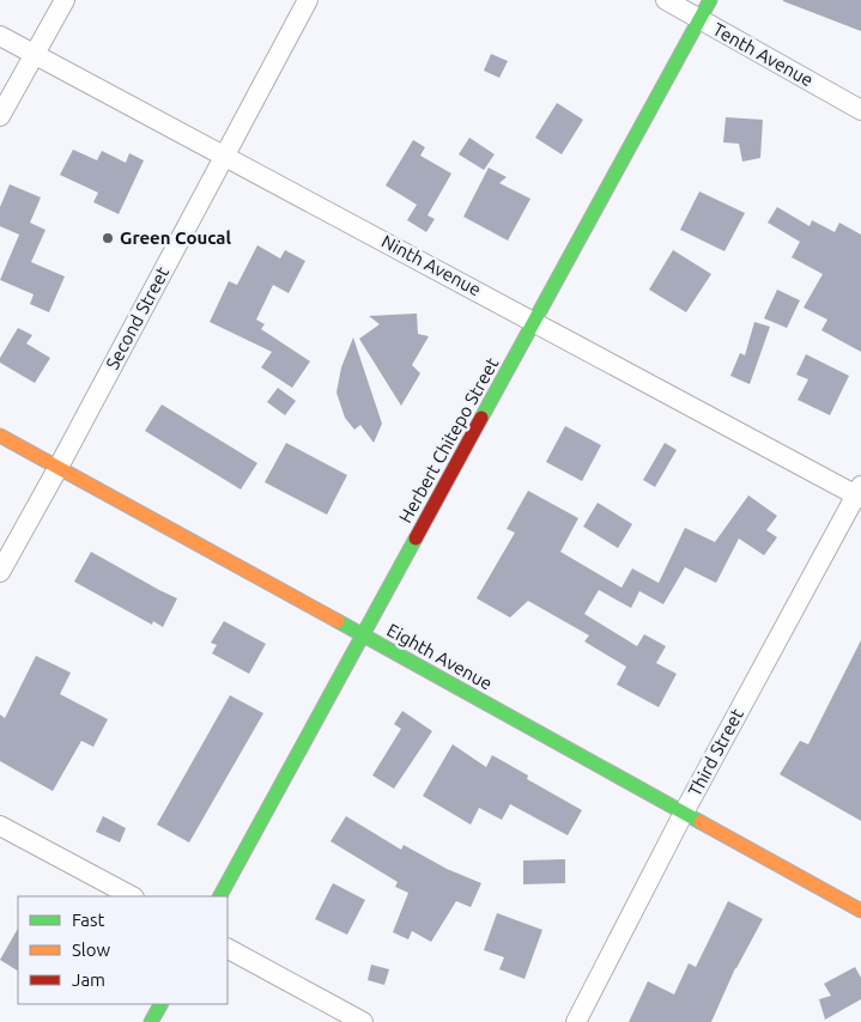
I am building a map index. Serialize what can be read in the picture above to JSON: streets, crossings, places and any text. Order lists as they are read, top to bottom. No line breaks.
{"streets":{"main road":["Herbert Chitepo Street","Eighth Avenue"],"street":["Tenth Avenue","Ninth Avenue","Second Street","Third Street"]},"crossings":[["Tenth Avenue","Herbert Chitepo Street"],["Ninth Avenue","Second Street"],["Ninth Avenue","Herbert Chitepo Street"],["Ninth Avenue","Third Street"],["Second Street","Eighth Avenue"],["Herbert Chitepo Street","Eighth Avenue"],["Eighth Avenue","Third Street"]],"places":["Green Coucal"],"legend":["Fast","Slow","Jam"]}
